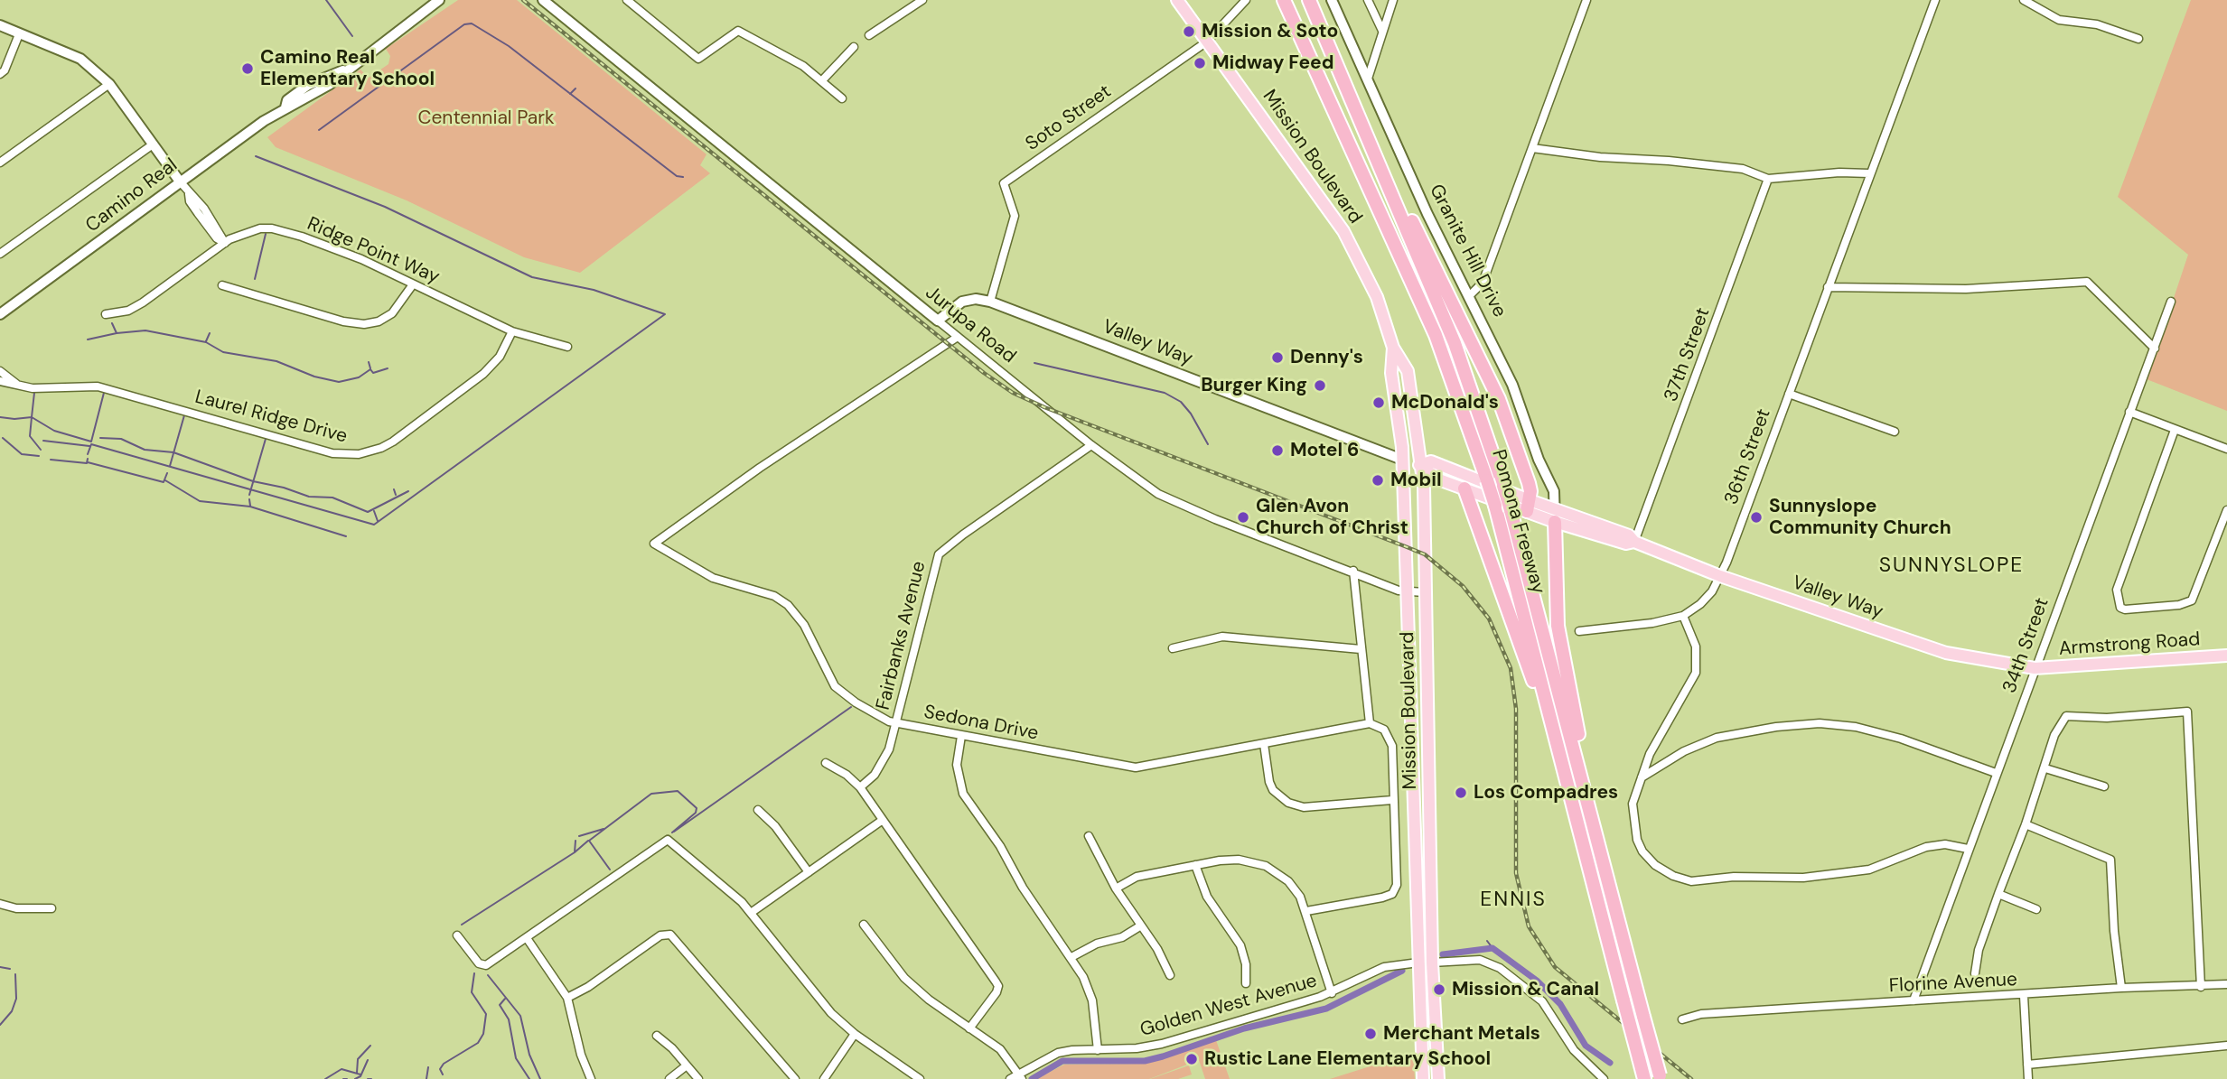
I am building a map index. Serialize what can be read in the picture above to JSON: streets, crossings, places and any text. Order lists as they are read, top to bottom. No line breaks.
{"streets":{"highway":["Pomona Freeway"],"main road":["Mission Boulevard","Valley Way","Armstrong Road"],"street":["Soto Street","Camino Real","Ridge Point Way","Granite Hill Drive","Jurupa Road","37th Street","Laurel Ridge Drive","36th Street","Fairbanks Avenue","34th Street","Sedona Drive","Florine Avenue","Golden West Avenue"]},"crossings":[["Soto Street","Mission Boulevard"],["Soto Street","Valley Way"],["Mission Boulevard","Jurupa Road"],["Mission Boulevard","Valley Way"],["Mission Boulevard","Golden West Avenue"],["Ridge Point Way","Laurel Ridge Drive"],["Granite Hill Drive","Valley Way"],["Jurupa Road","Valley Way"],["Jurupa Road","Fairbanks Avenue"],["Jurupa Road","Sedona Drive"],["Valley Way","37th Street"],["Valley Way","36th Street"],["Valley Way","Armstrong Road"],["Valley Way","34th Street"],["Fairbanks Avenue","Sedona Drive"],["Armstrong Road","34th Street"],["34th Street","Florine Avenue"]],"districts":["SUNNYSLOPE","ENNIS"],"parks":["Centennial Park"],"places":["Mission & Soto","Midway Feed","Camino Real Elementary School","Denny's","Burger King","McDonald's","Motel 6","Mobil","Glen Avon Church of Christ","Sunnyslope Community Church","Los Compadres","Mission & Canal","Merchant Metals","Rustic Lane Elementary School"]}
